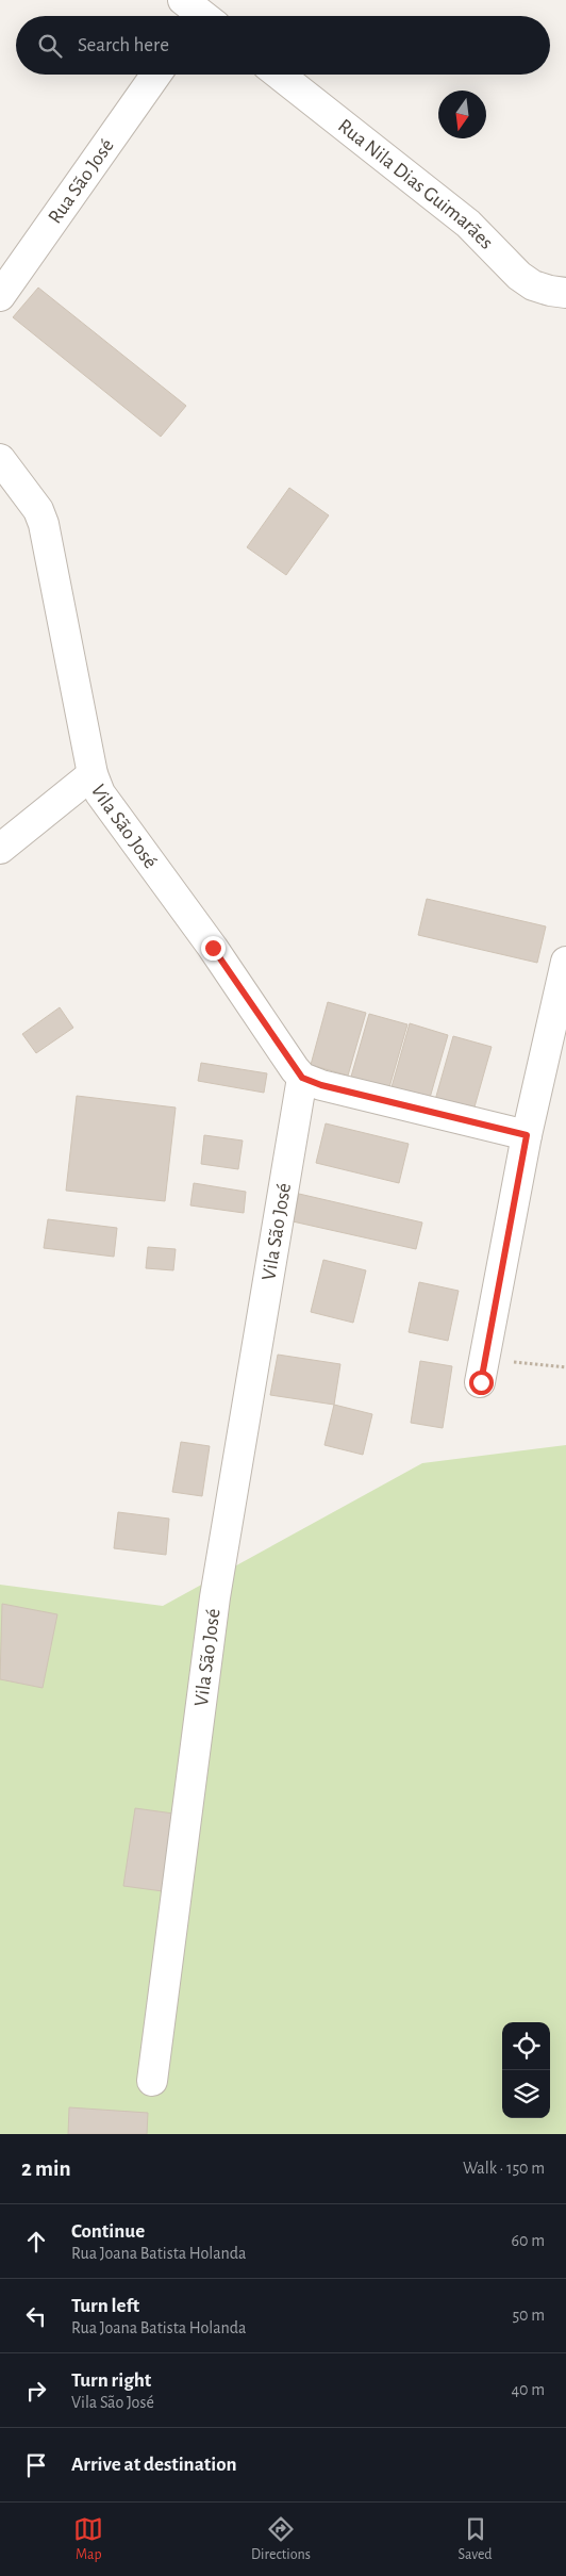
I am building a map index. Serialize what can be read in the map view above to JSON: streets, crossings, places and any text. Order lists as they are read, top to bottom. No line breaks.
{"streets":{"street":["Rua São José","Rua Nila Dias Guimarães","Vila São José"]},"north":"bottom","page":{"search":"Search here","heading":["2 min","Walk · 150 m"],"list":[["Continue","Rua Joana Batista Holanda","60 m"],["Turn left","Rua Joana Batista Holanda","50 m"],["Turn right","Vila São José","40 m"],"Arrive at destination"],"nav":["Map","Directions","Saved"]}}
